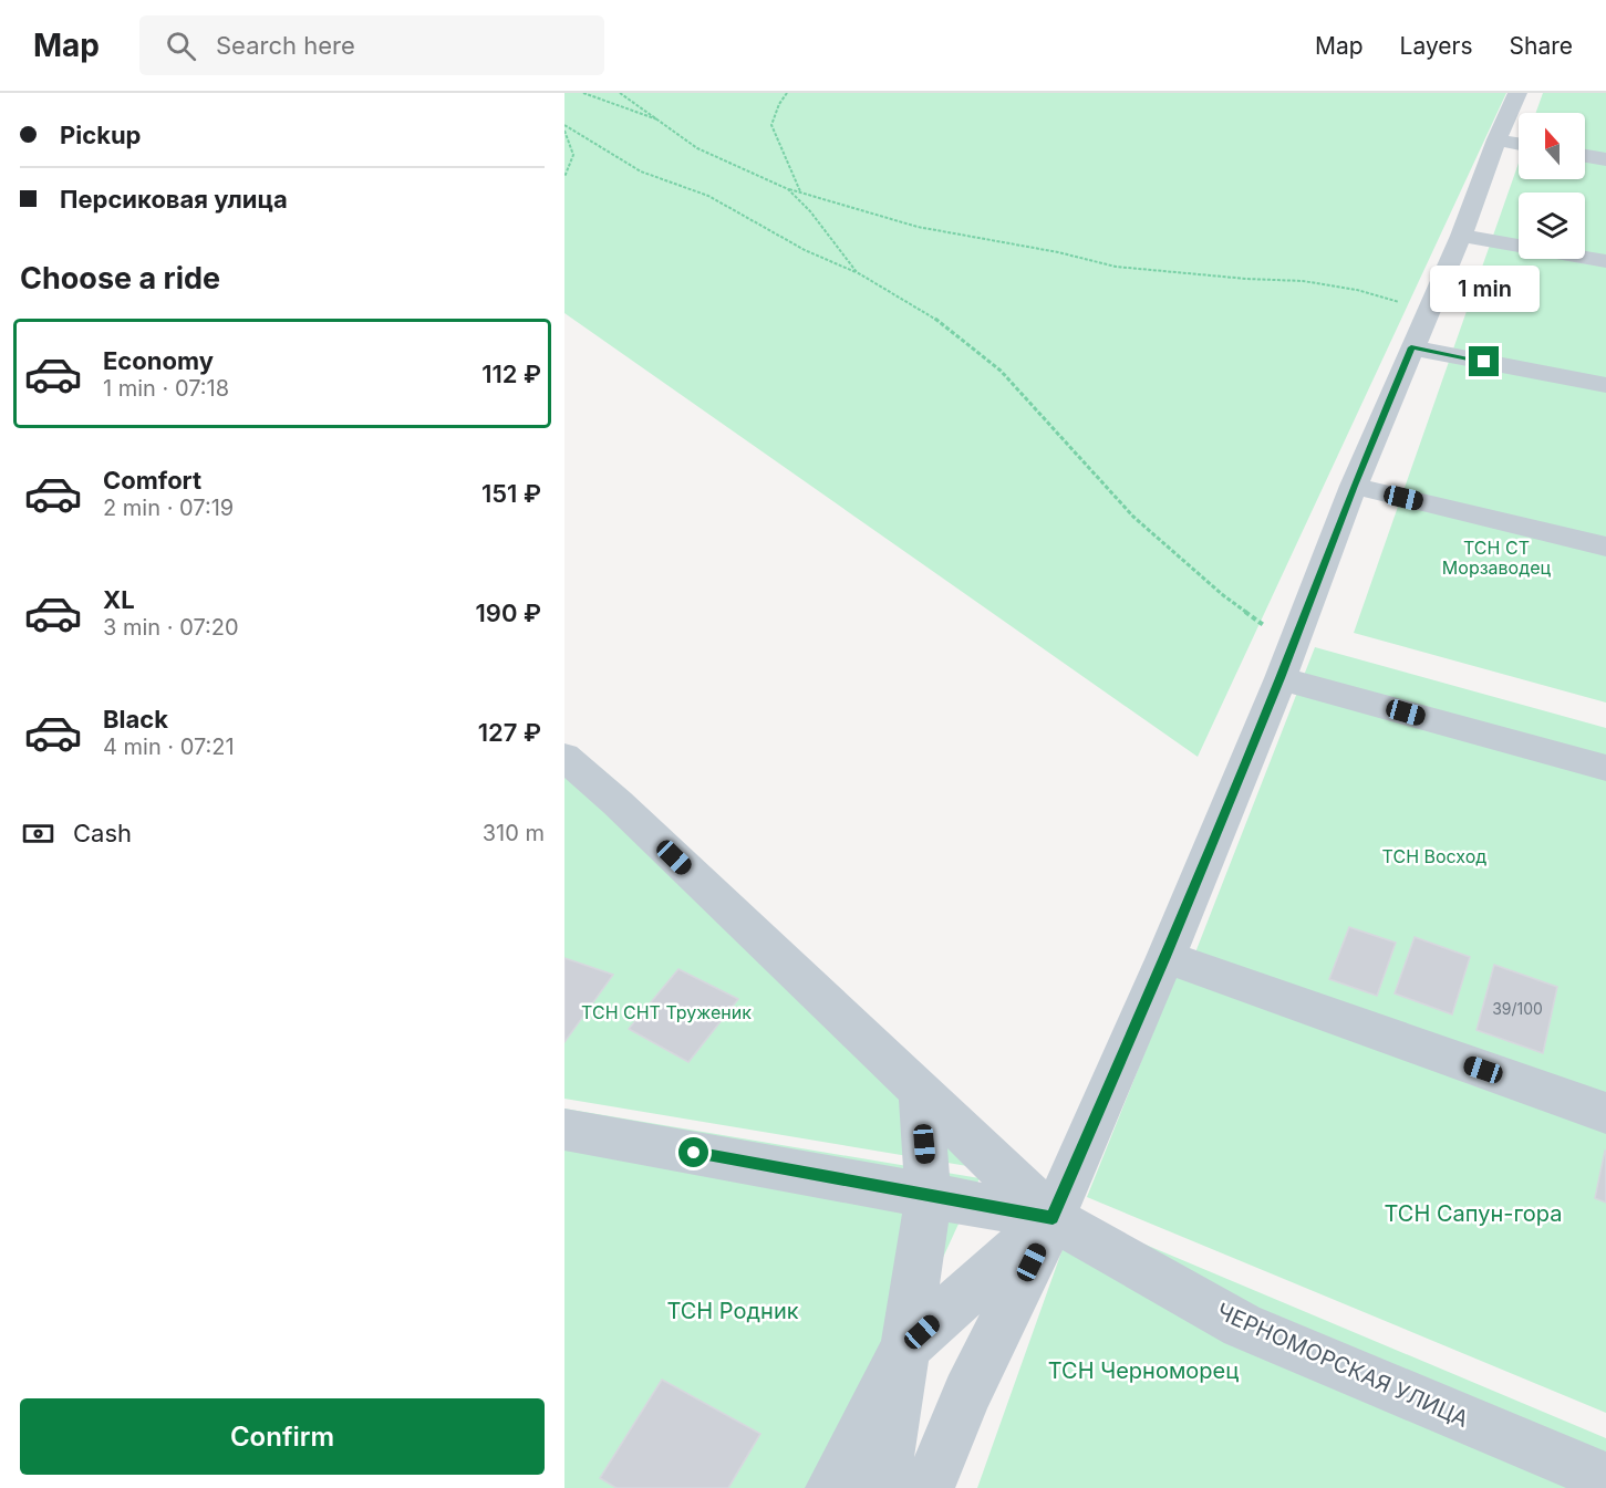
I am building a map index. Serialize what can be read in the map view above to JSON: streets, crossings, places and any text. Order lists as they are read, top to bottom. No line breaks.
{"streets":{"street":["ЧЕРНОМОРСКАЯ УЛИЦА"]},"parks":["ТСН СТ Морзаводец","ТСН Восход","ТСН СНТ Труженик","ТСН Сапун-гора","ТСН Родник","ТСН Черноморец"],"house_numbers":["39/100"],"north":"top","page":{"header":"Map","search":"Search here","nav":["Map","Layers","Share"],"banner":["Pickup","Персиковая улица"],"heading":"Choose a ride","bubble":"1 min","list":[{"name":"Economy","note":"1 min · 07:18","value":"112 ₽"},{"name":"Comfort","note":"2 min · 07:19","value":"151 ₽"},{"name":"XL","note":"3 min · 07:20","value":"190 ₽"},{"name":"Black","note":"4 min · 07:21","value":"127 ₽"}],"pay":["Cash","310 m"],"buttons":"Confirm"}}
